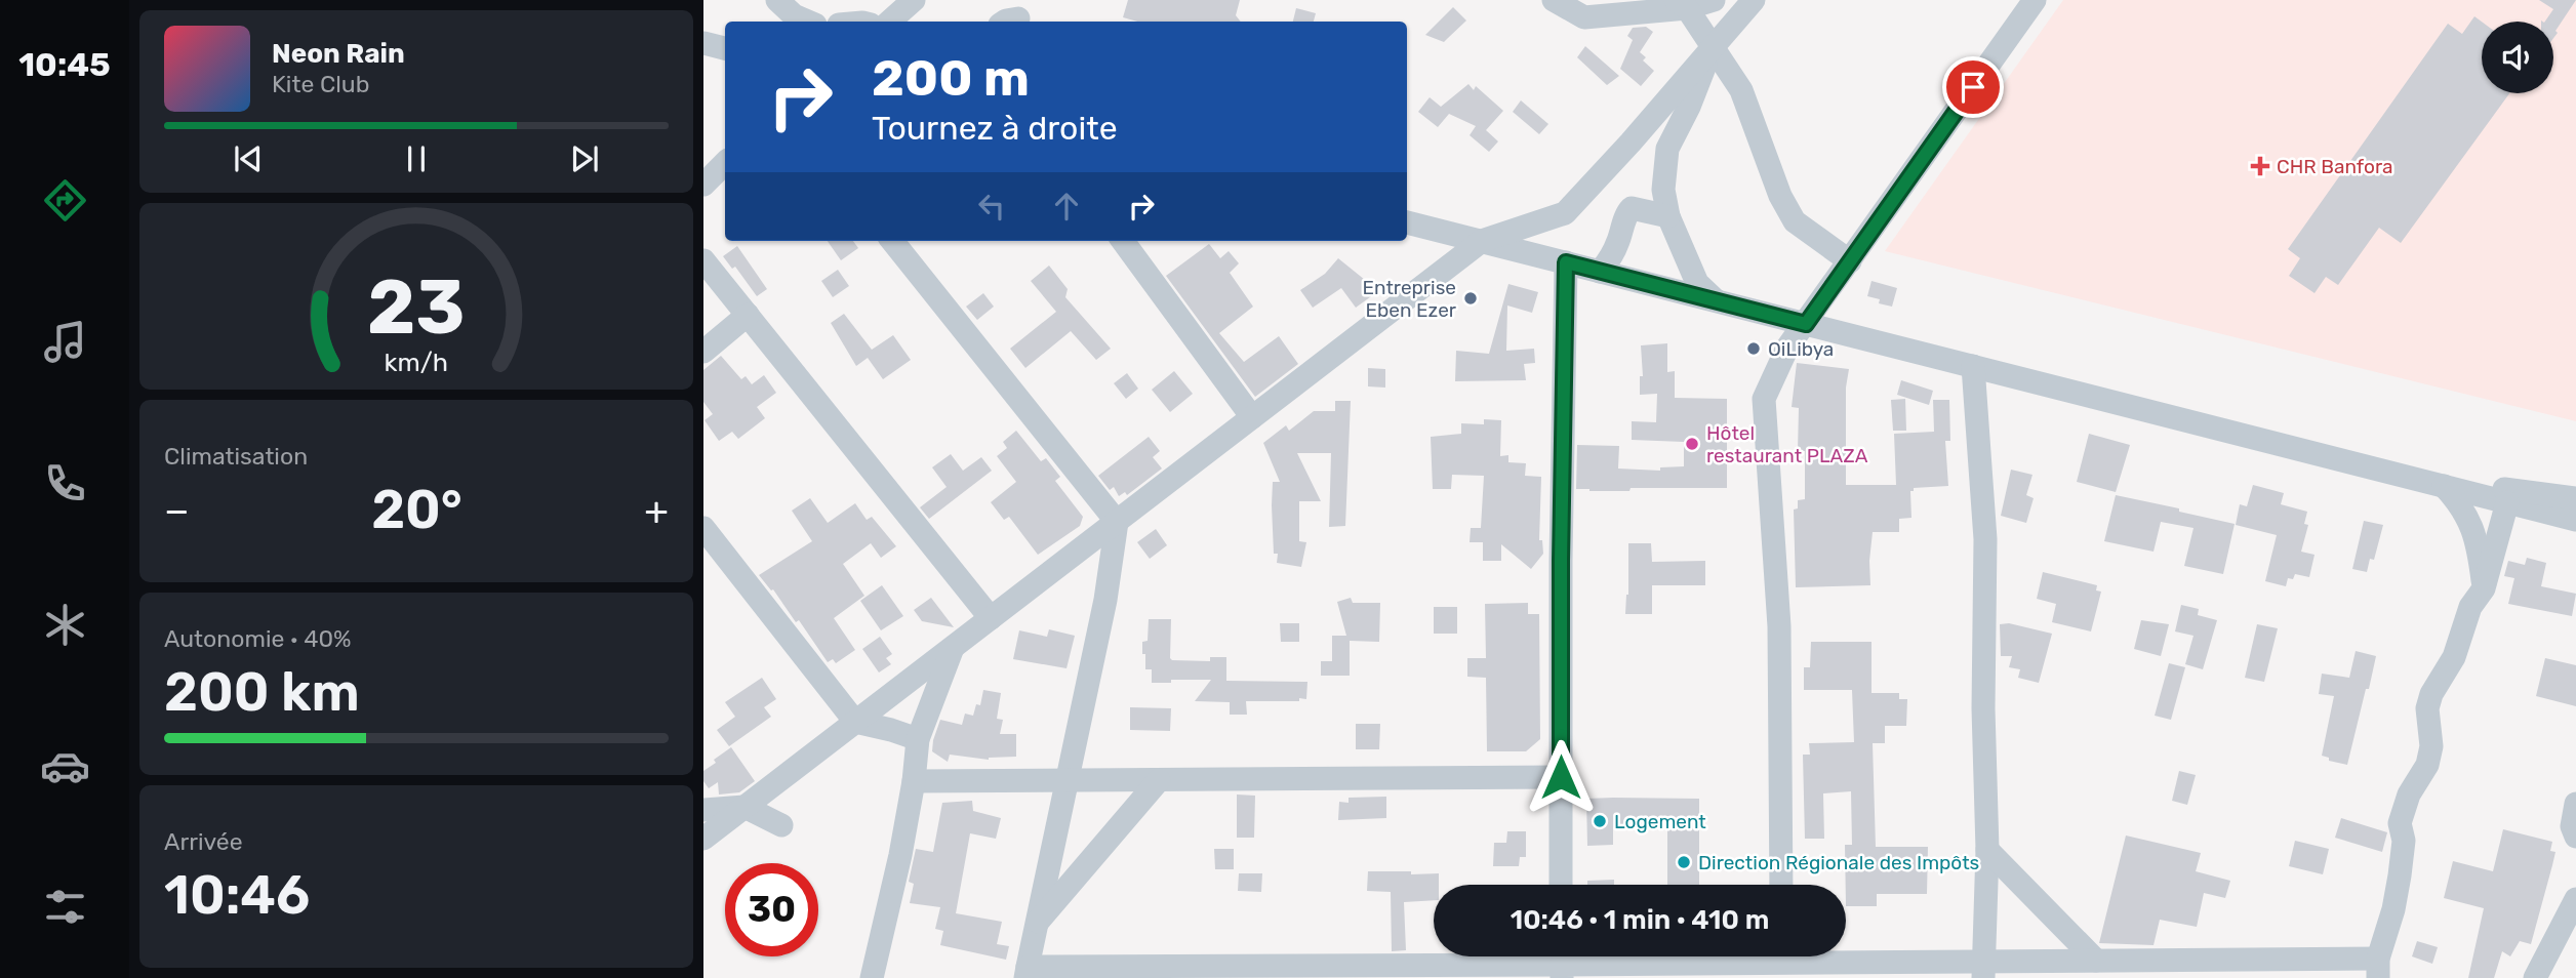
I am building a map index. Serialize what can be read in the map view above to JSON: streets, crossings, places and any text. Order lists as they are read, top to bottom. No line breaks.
{"places":{"health":["CHR Banfora"],"other":["Entreprise Eben Ezer","OiLibya","Hôtel restaurant PLAZA","Logement","Direction Régionale des Impôts"]},"page":{"tabs":"10:45","turn":["200 m","Tournez à droite"],"song":["Neon Rain","Kite Club"],"tile":["Climatisation",["Autonomie · 40%","200 km"],["Arrivée","10:46"]],"heat":["−","20°","+"],"limit":"30","trip":"10:46 · 1 min · 410 m","gauge":["23","km/h"]}}
